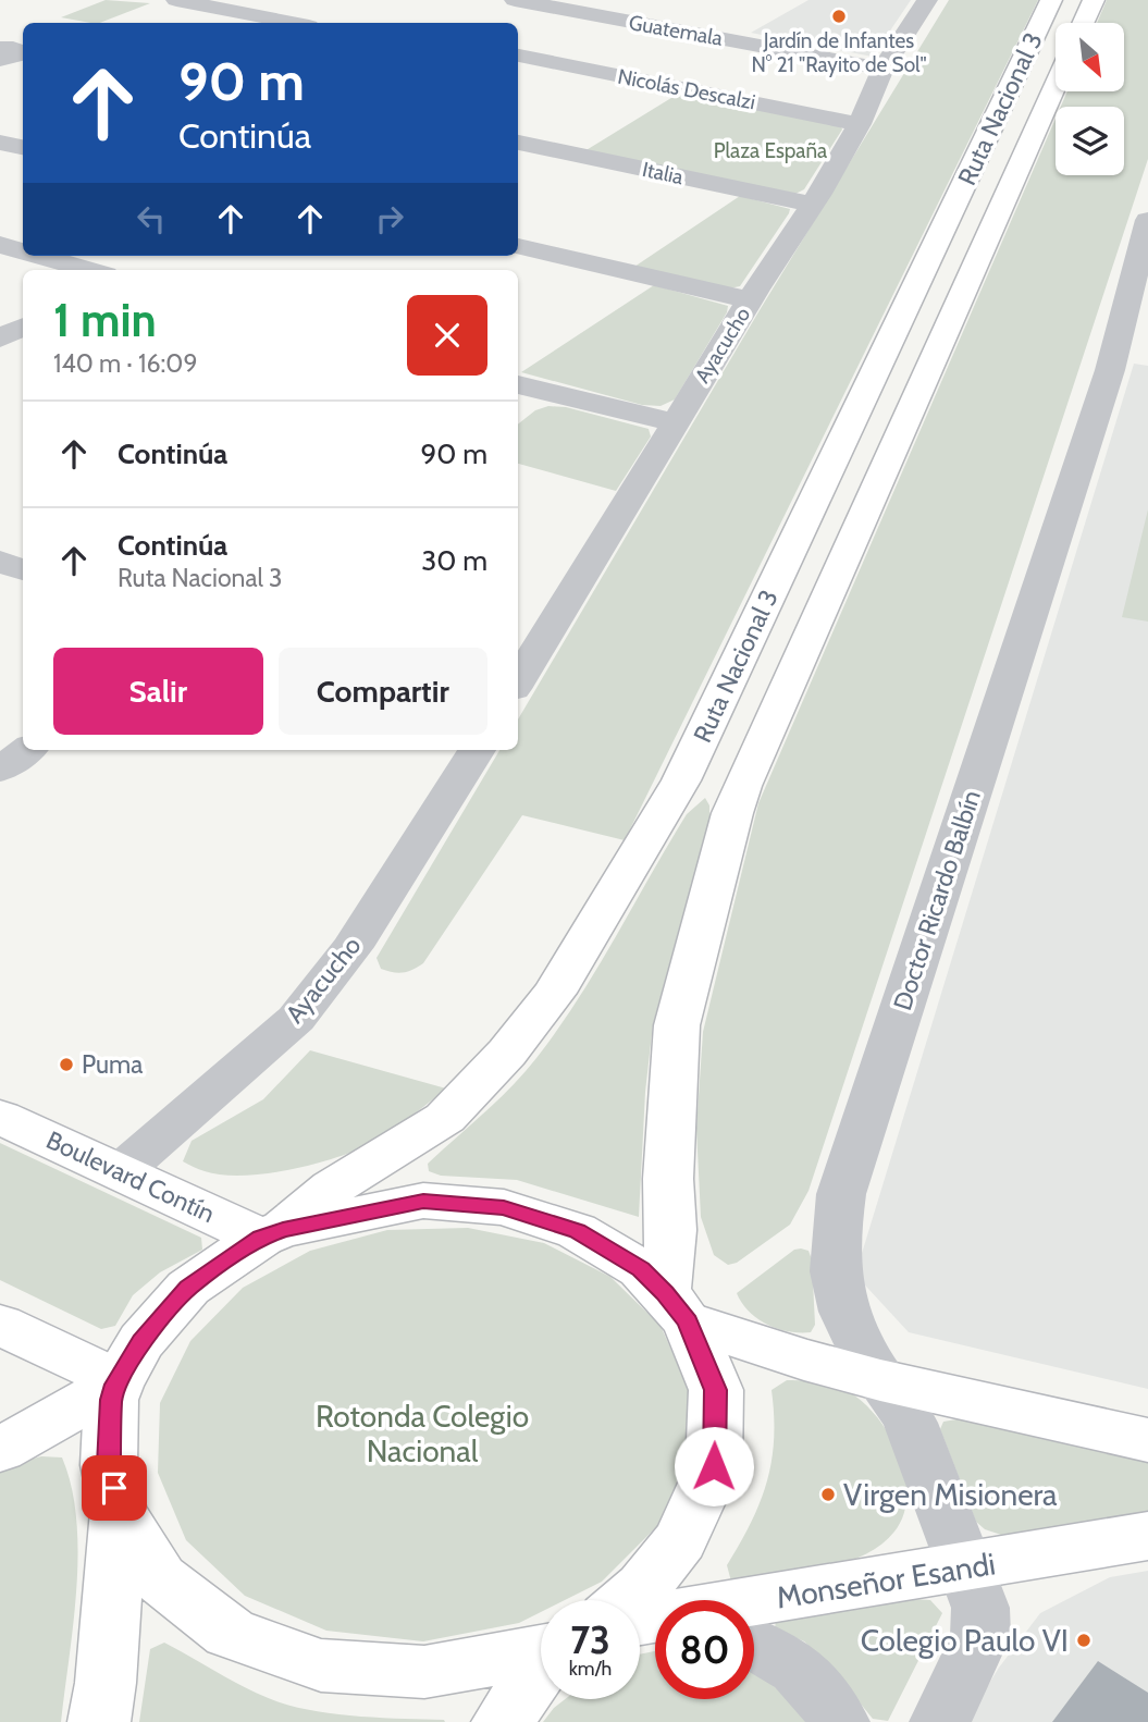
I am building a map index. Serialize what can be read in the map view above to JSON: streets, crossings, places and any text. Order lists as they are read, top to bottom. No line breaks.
{"streets":{"main road":["Ruta Nacional 3","Boulevard Contín","Monseñor Esandi"],"street":["Guatemala","Nicolás Descalzi","Italia","Ayacucho","Doctor Ricardo Balbín"]},"crossings":[["Guatemala","Ayacucho"],["Nicolás Descalzi","Ayacucho"],["Ruta Nacional 3","Boulevard Contín"],["Italia","Ayacucho"],["Ayacucho","Boulevard Contín"],["Doctor Ricardo Balbín","Monseñor Esandi"]],"parks":["Plaza España","Rotonda Colegio Nacional"],"places":["Jardín de Infantes N° 21 \"Rayito de Sol\"","Puma","Virgen Misionera","Colegio Paulo VI"],"north":"bottom right","page":{"turn":["90 m","Continúa"],"heading":["1 min","140 m · 16:09"],"list":[{"name":"Continúa","value":"90 m"},{"name":"Continúa","note":"Ruta Nacional 3","value":"30 m"}],"buttons":["Salir","Compartir"],"speed":"73 km/h","limit":"80"}}
